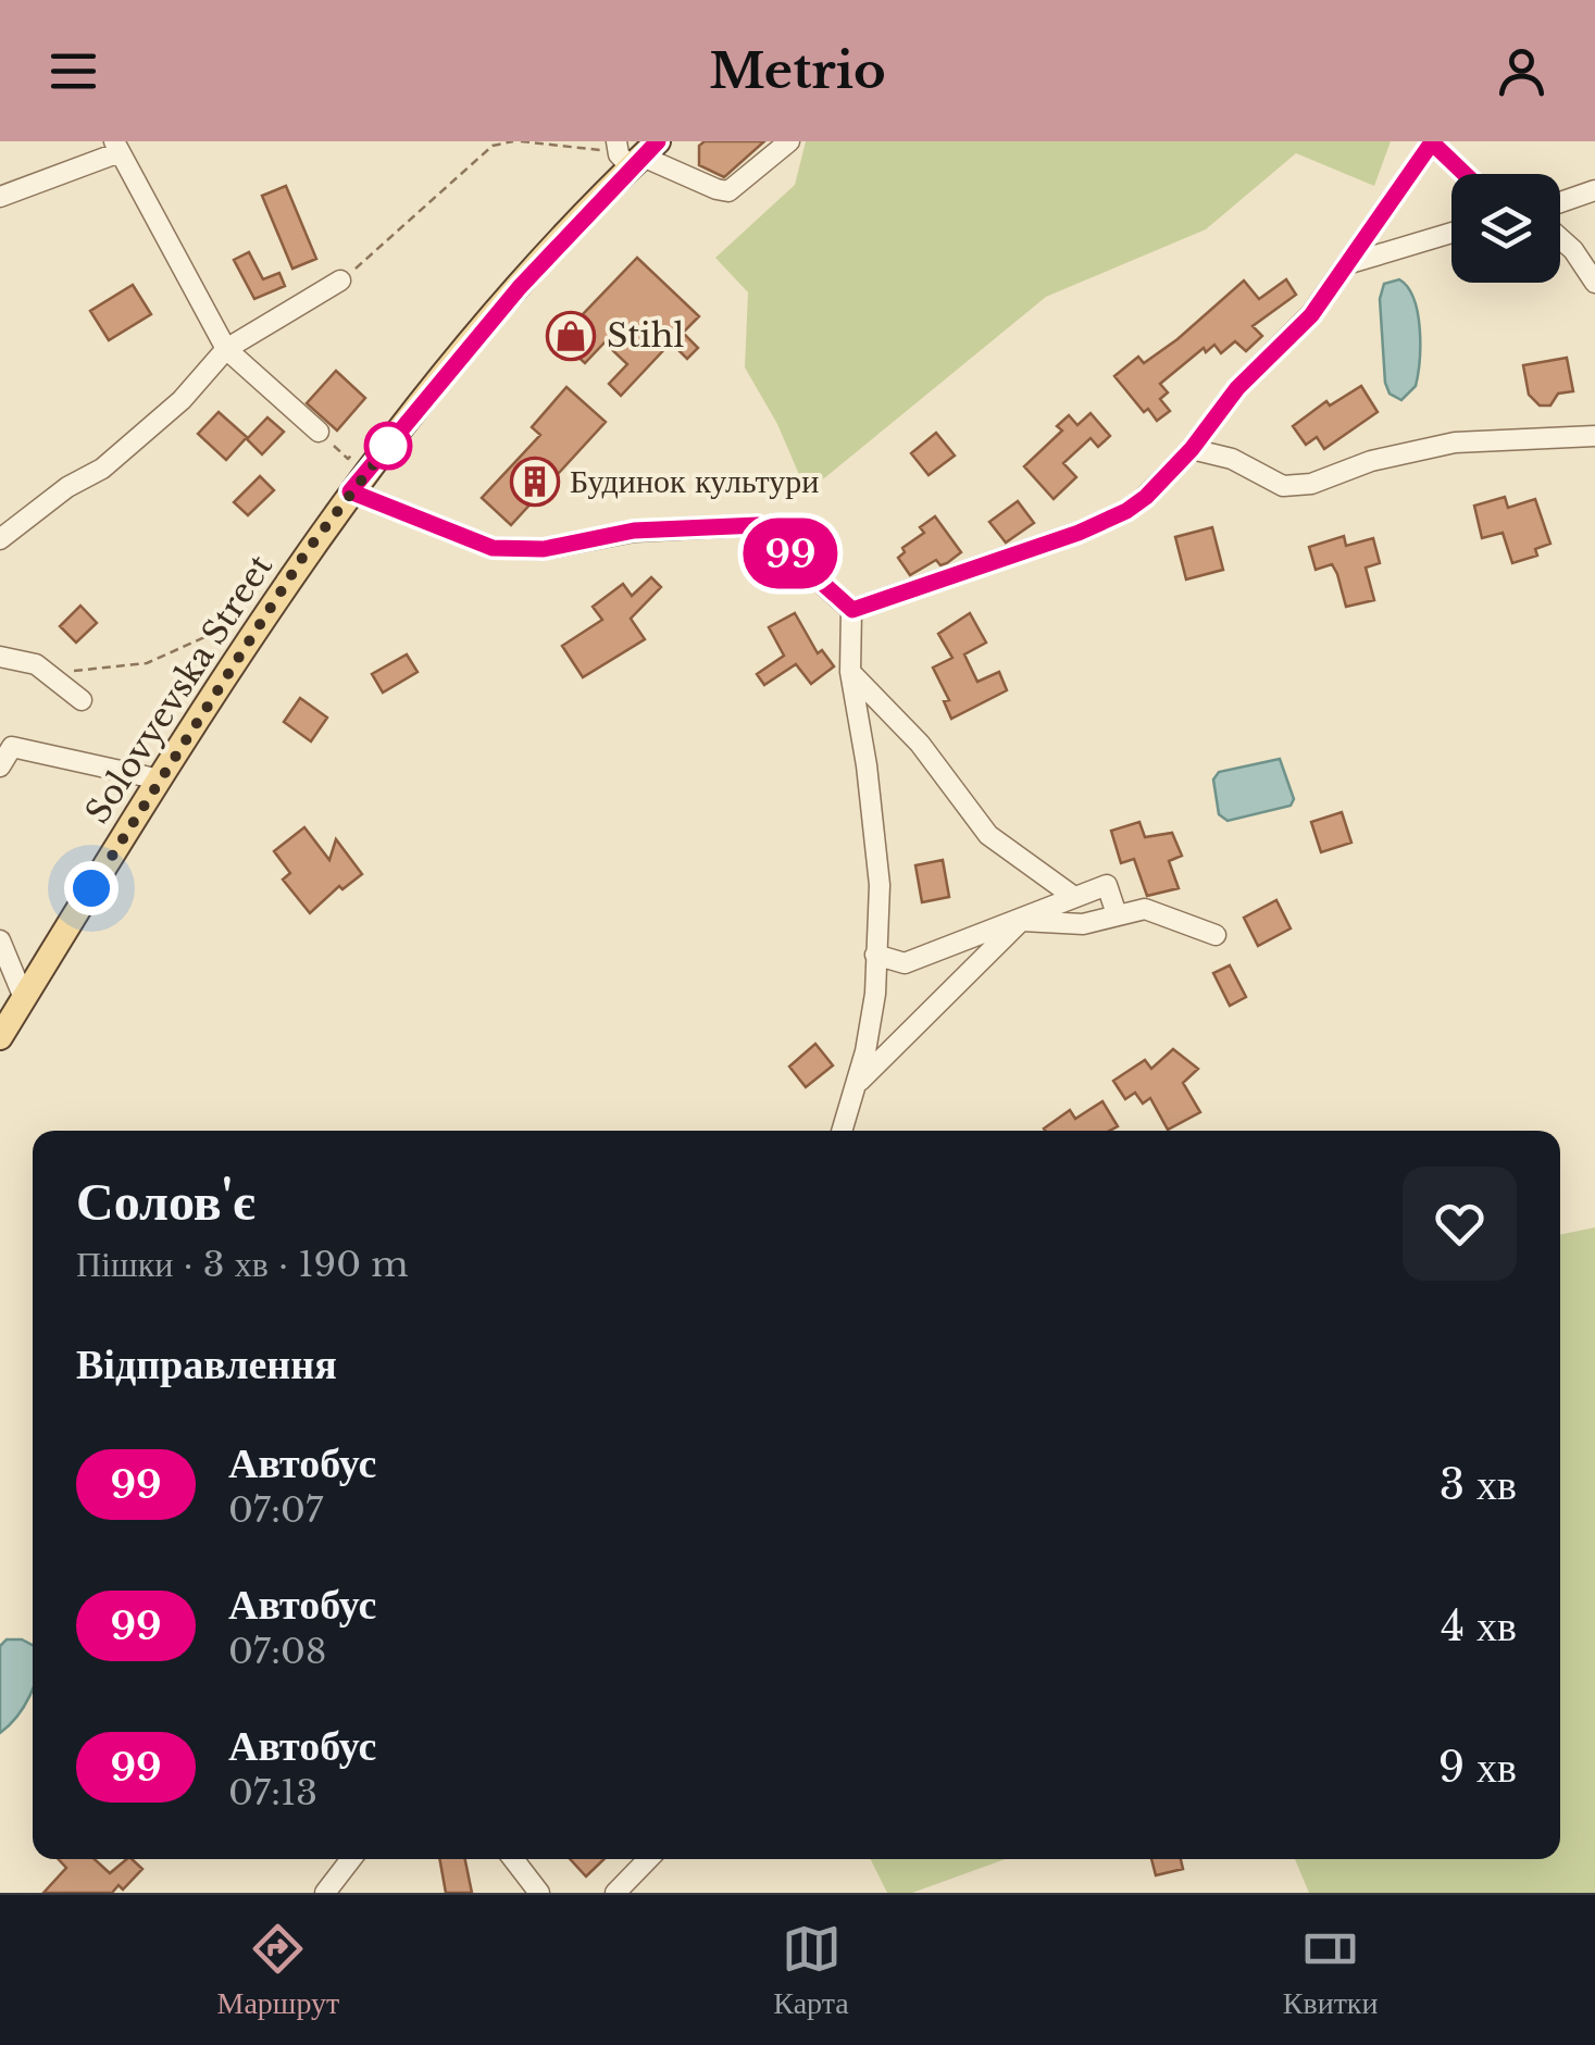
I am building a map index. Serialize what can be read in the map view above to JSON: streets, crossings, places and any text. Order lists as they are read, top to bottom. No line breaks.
{"streets":{"main road":["Solovyevska Street"]},"places":{"shop":["Stihl"],"building":["Будинок культури"]},"lines":["bus line 99"],"page":{"header":"Metrio","on_map":"99","heading":[["Солов'є","Пішки · 3 хв · 190 m"],"Відправлення"],"list":[{"mark":"99","name":"Автобус","note":"07:07","value":"3 хв"},{"mark":"99","name":"Автобус","note":"07:08","value":"4 хв"},{"mark":"99","name":"Автобус","note":"07:13","value":"9 хв"}],"tabs":["Маршрут","Карта","Квитки"]}}
